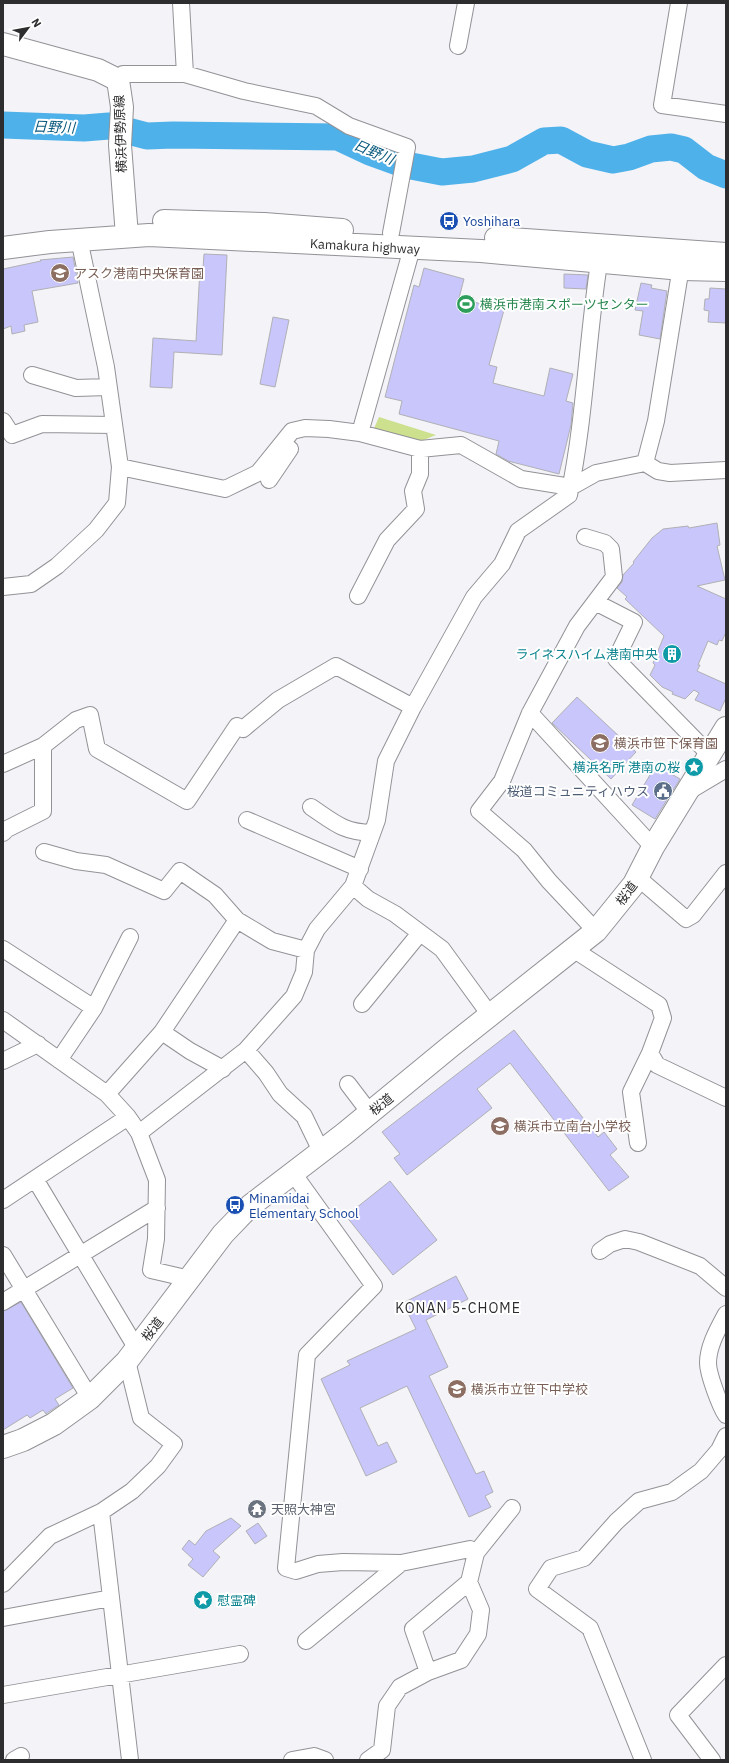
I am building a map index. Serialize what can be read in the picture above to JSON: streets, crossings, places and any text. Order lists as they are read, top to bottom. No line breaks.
{"streets":{"main road":["横浜伊勢原線","Kamakura highway","桜道"]},"crossings":[["横浜伊勢原線","Kamakura highway"]],"districts":["KONAN 5-CHOME"],"water":["日野川"],"places":{"bus stop":["Yoshihara","Minamidai Elementary School"],"school or university":["アスク港南中央保育園","横浜市笹下保育園","横浜市立南台小学校","横浜市立笹下中学校"],"sports":["横浜市港南スポーツセンター"],"building":["ライネスハイム港南中央"],"place":["横浜名所 港南の桜","慰霊碑"],"public building":["桜道コミュニティハウス"],"temple":["天照大神宮"]},"north":"top right"}
